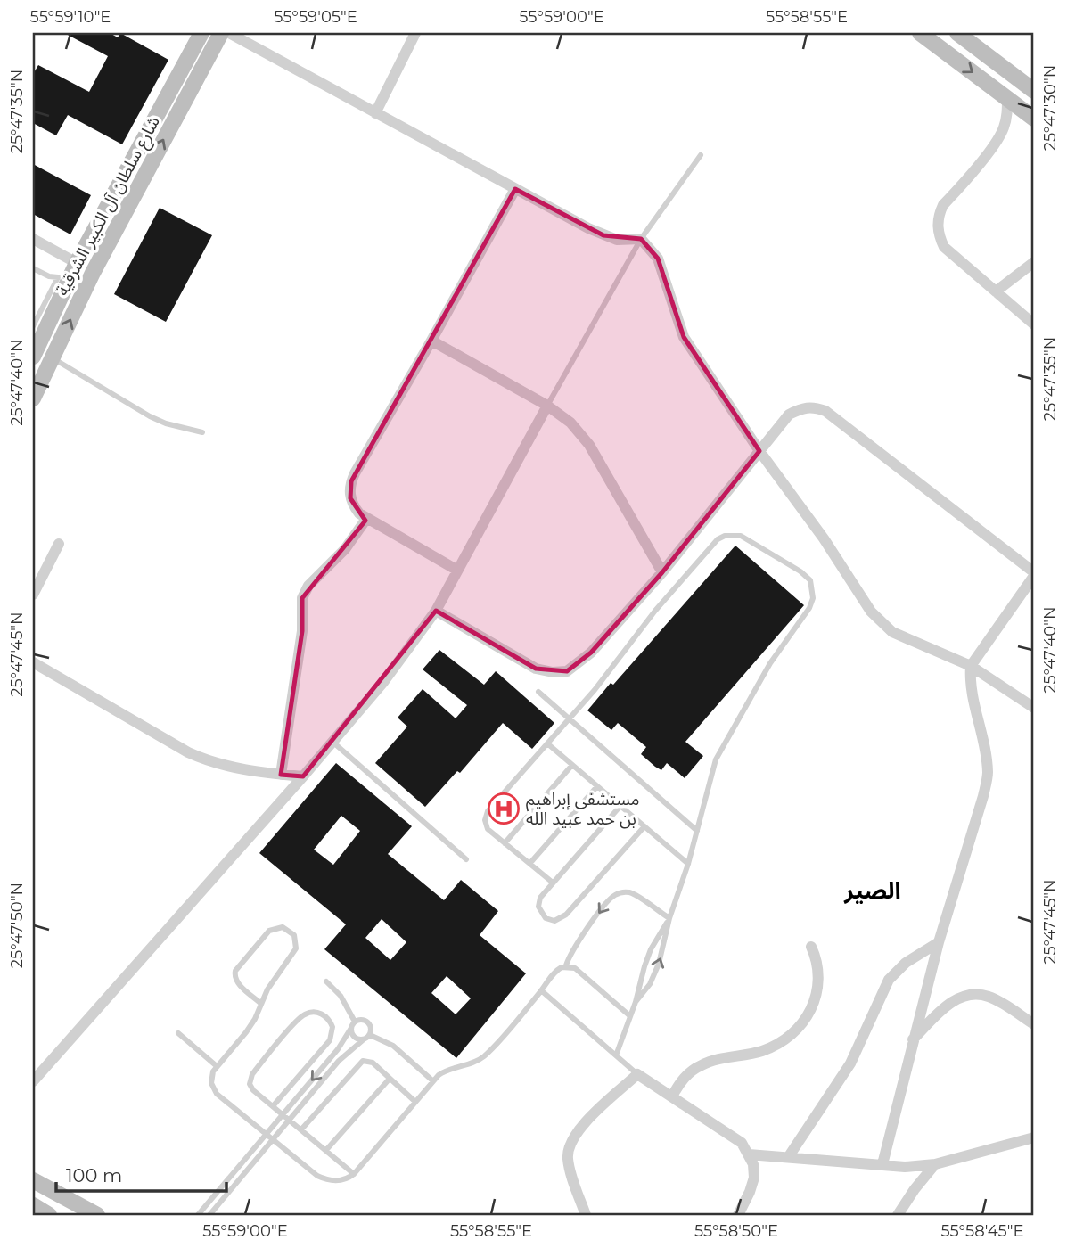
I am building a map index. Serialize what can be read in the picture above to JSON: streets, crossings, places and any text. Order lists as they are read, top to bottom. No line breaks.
{"streets":{"main road":["شارع سلطان آل الكبير الشرقية"]},"districts":["الصير"],"places":{"hospital":["مستشفى إبراهيم بن حمد عبيد الله"]},"scale_bar":"100 m","coordinates":["55°59'10\"E","55°59'05\"E","55°59'00\"E","55°58'55\"E","25°47'30\"N","25°47'35\"N","25°47'40\"N","25°47'45\"N","25°47'50\"N","55°58'50\"E","55°58'45\"E"]}
